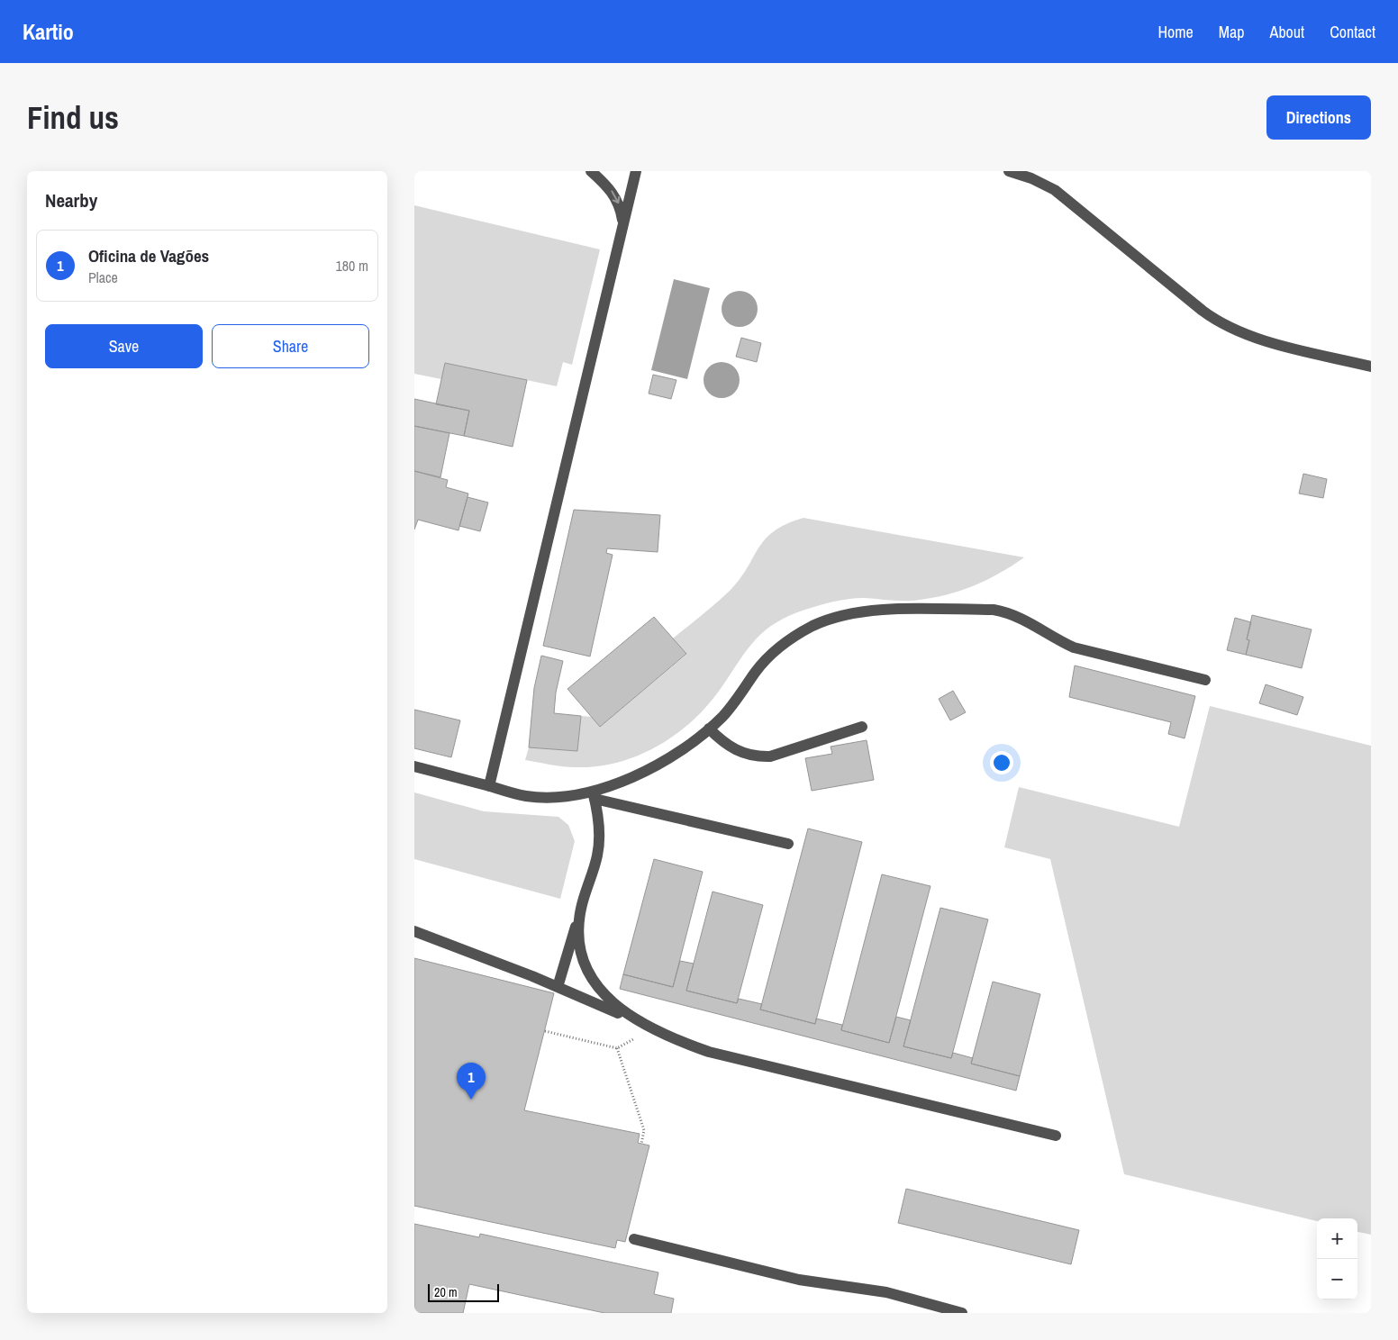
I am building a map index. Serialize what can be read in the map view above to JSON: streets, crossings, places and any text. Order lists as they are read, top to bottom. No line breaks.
{"scale_bar":"20 m","page":{"header":"Kartio","nav":["Home","Map","About","Contact"],"buttons":["Directions",["Save","Share"]],"title":"Find us","heading":"Nearby","list":[{"mark":"1","name":"Oficina de Vagões","note":"Place","value":"180 m"}],"pins":"1","map_buttons":["+","−"],"scale":"20 m"}}
